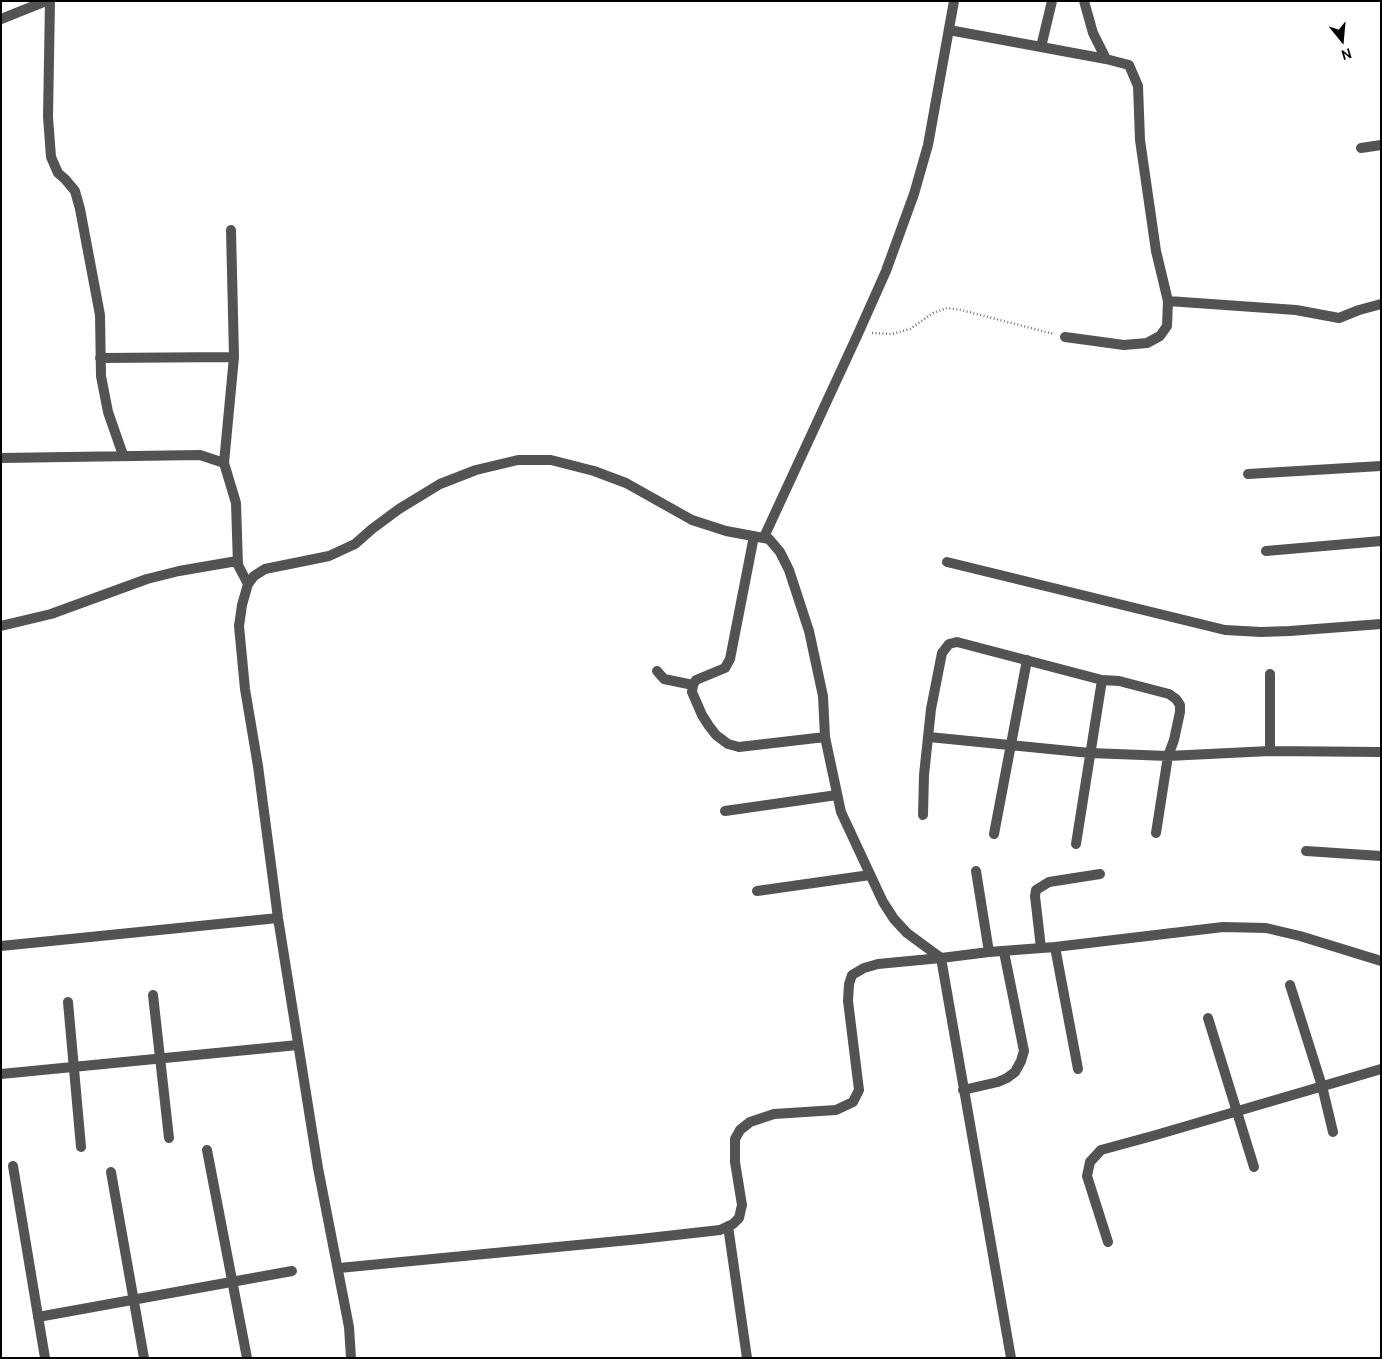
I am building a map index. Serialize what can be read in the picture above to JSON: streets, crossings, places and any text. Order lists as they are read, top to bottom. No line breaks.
{"north":"bottom"}
